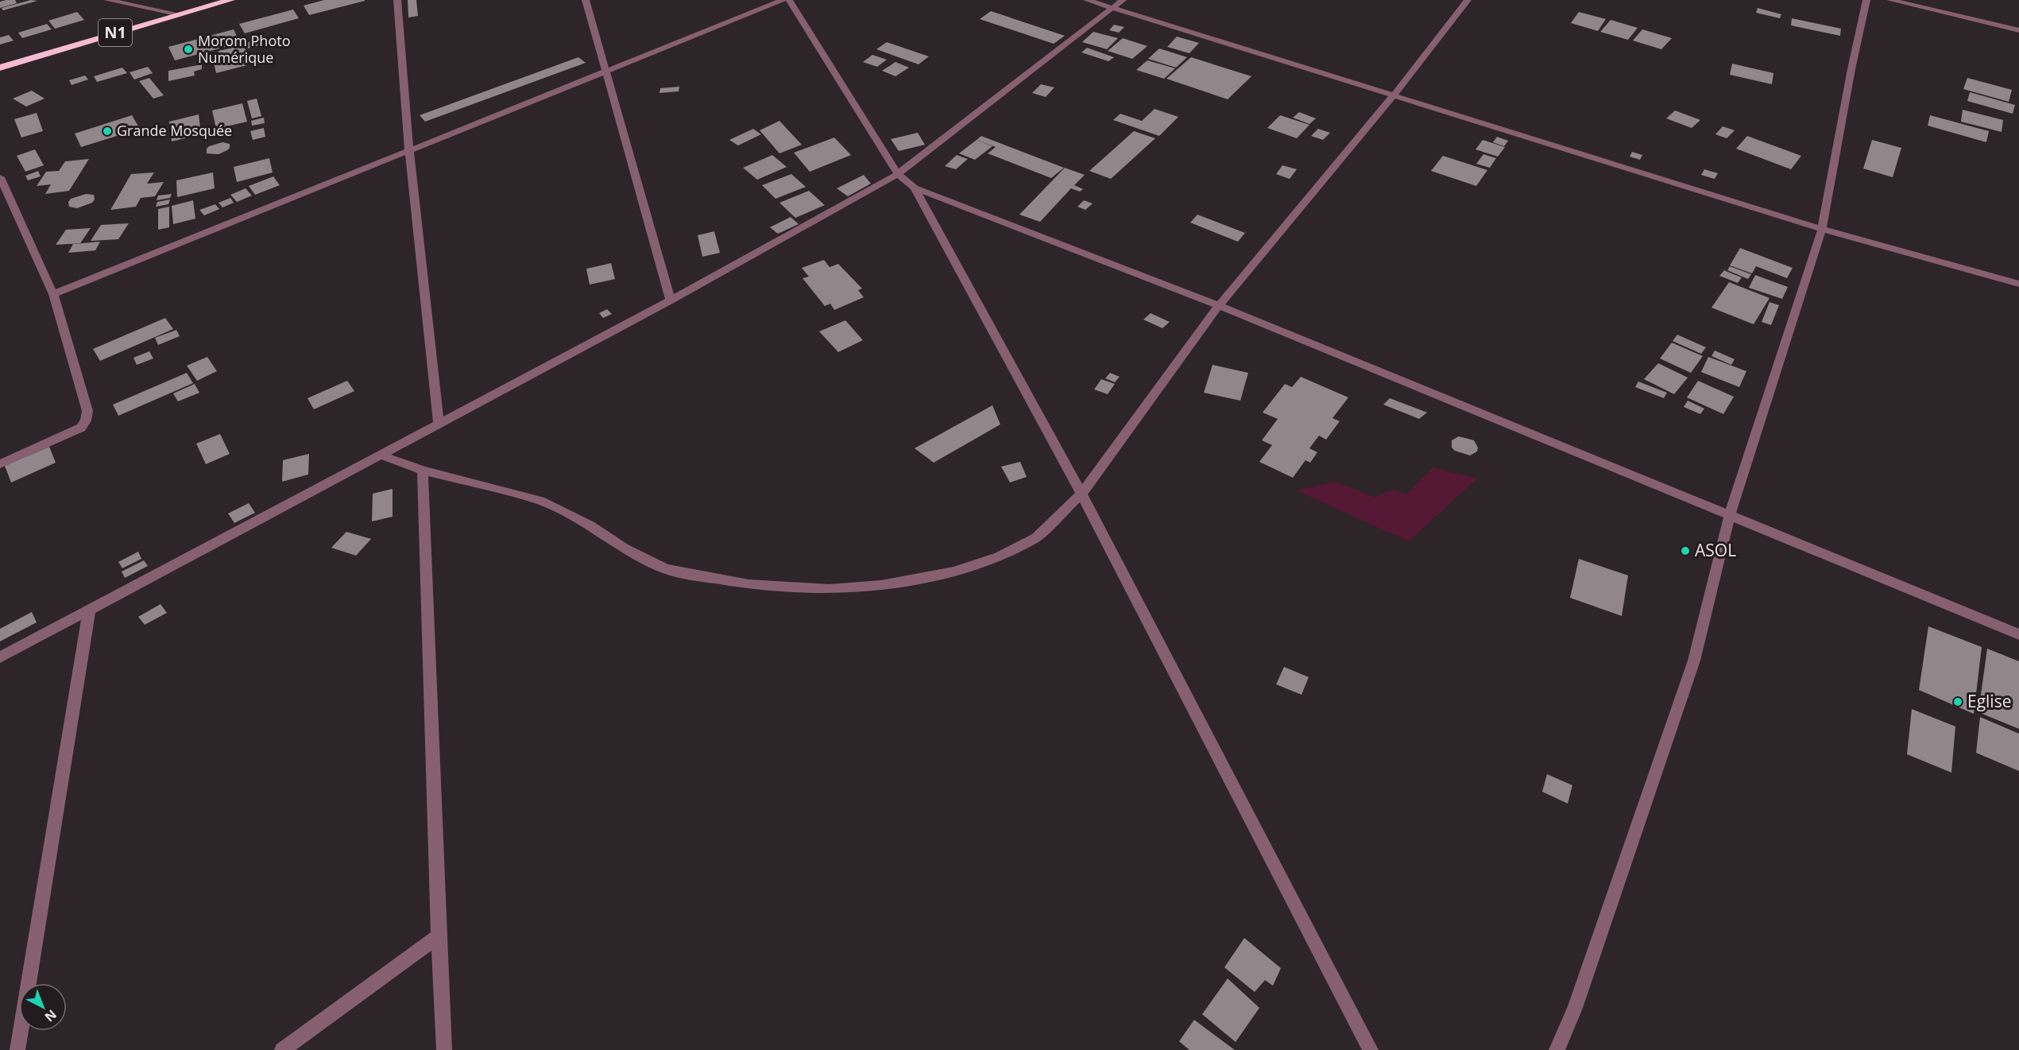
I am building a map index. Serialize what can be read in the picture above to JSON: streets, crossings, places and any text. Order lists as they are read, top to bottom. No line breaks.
{"streets":{"highway":["N1"]},"places":["Morom Photo Numérique","Grande Mosquée","ASOL","Eglise"],"north":"bottom right"}
